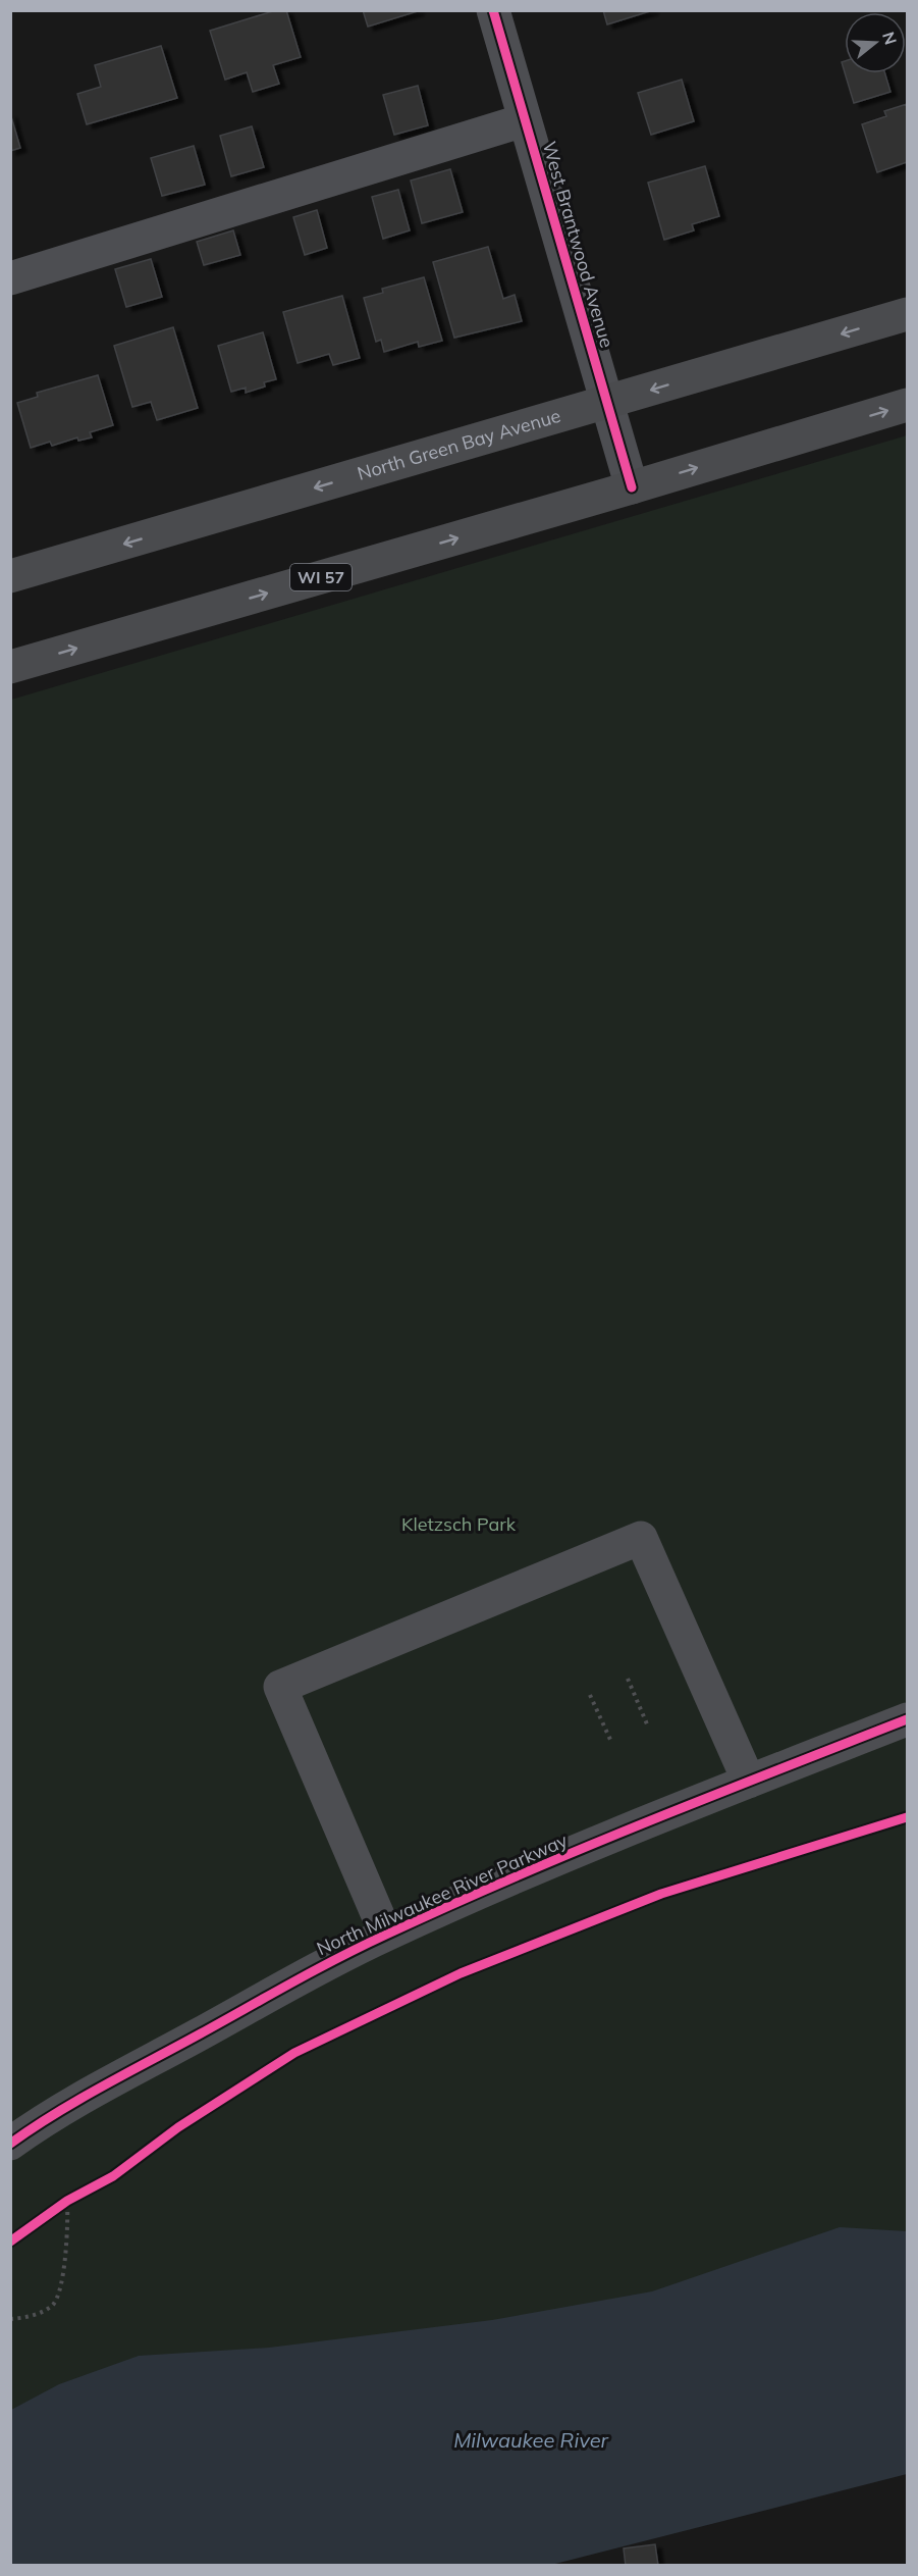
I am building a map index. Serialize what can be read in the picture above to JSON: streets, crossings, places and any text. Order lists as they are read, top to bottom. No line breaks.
{"streets":{"main road":["North Green Bay Avenue","WI 57"],"street":["West Brantwood Avenue","North Milwaukee River Parkway"]},"crossings":[["West Brantwood Avenue","North Green Bay Avenue"],["West Brantwood Avenue","WI 57"]],"water":["Milwaukee River"],"parks":["Kletzsch Park"],"north":"right"}
